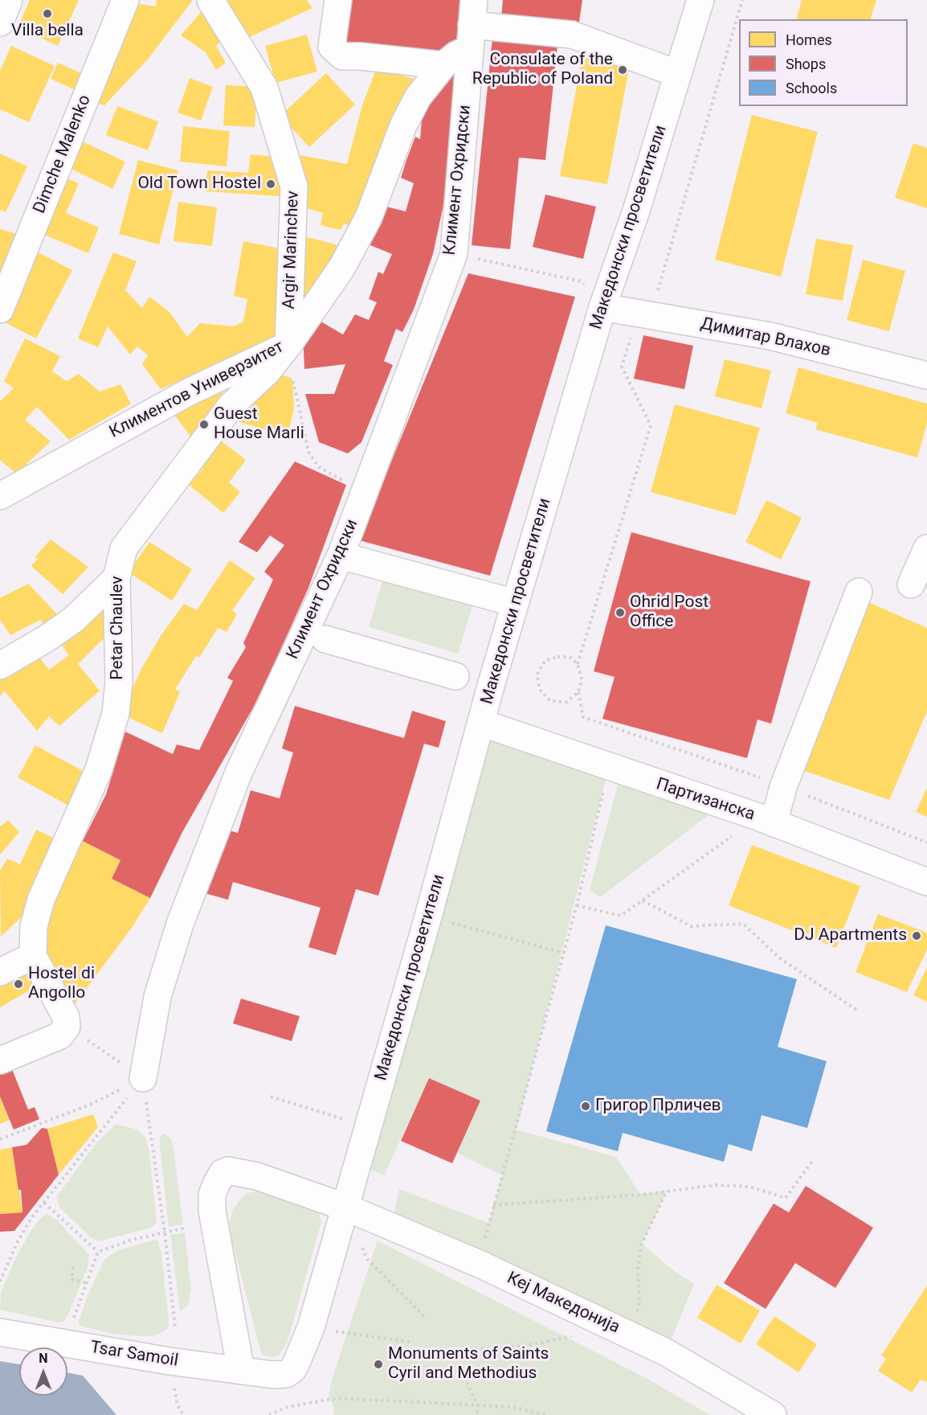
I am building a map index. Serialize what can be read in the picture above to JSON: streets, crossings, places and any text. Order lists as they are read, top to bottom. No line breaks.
{"streets":{"street":["Dimche Malenko","Климент Охридски","Македонски просветители","Argir Marinchev","Димитар Влахов","Климентов Универзитет","Petar Chaulev","Партизанска","Кеј Македонија","Tsar Samoil"]},"crossings":[["Климент Охридски","Климентов Универзитет"],["Македонски просветители","Димитар Влахов"],["Македонски просветители","Партизанска"],["Македонски просветители","Кеј Македонија"],["Македонски просветители","Tsar Samoil"],["Argir Marinchev","Климентов Универзитет"],["Argir Marinchev","Petar Chaulev"],["Климентов Универзитет","Petar Chaulev"]],"places":["Villa bella","Consulate of the Republic of Poland","Old Town Hostel","Guest House Marli","Ohrid Post Office","DJ Apartments","Hostel di Angollo","Григор Прличев","Monuments of Saints Cyril and Methodius"],"legend":["Homes","Shops","Schools"],"north":"top"}
